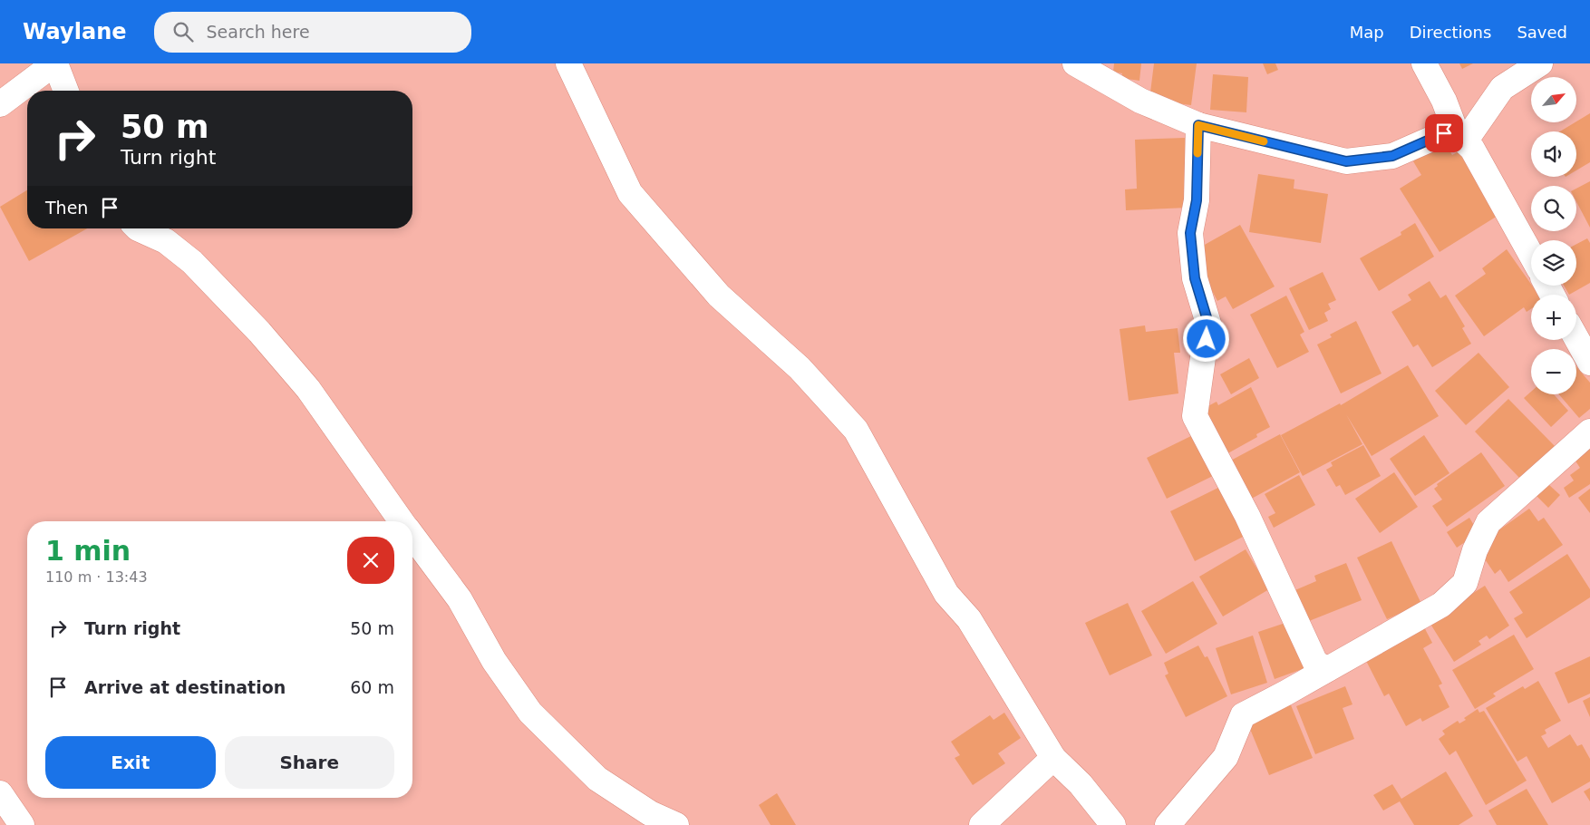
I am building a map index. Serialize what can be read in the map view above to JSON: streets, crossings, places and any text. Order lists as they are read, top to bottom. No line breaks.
{"north":"top right","page":{"header":"Waylane","search":"Search here","nav":["Map","Directions","Saved"],"map_buttons":["+","−"],"turn":["50 m","Turn right"],"then":"Then","heading":["1 min","110 m · 13:43"],"list":[{"name":"Turn right","value":"50 m"},{"name":"Arrive at destination","value":"60 m"}],"buttons":["Exit","Share"]}}
